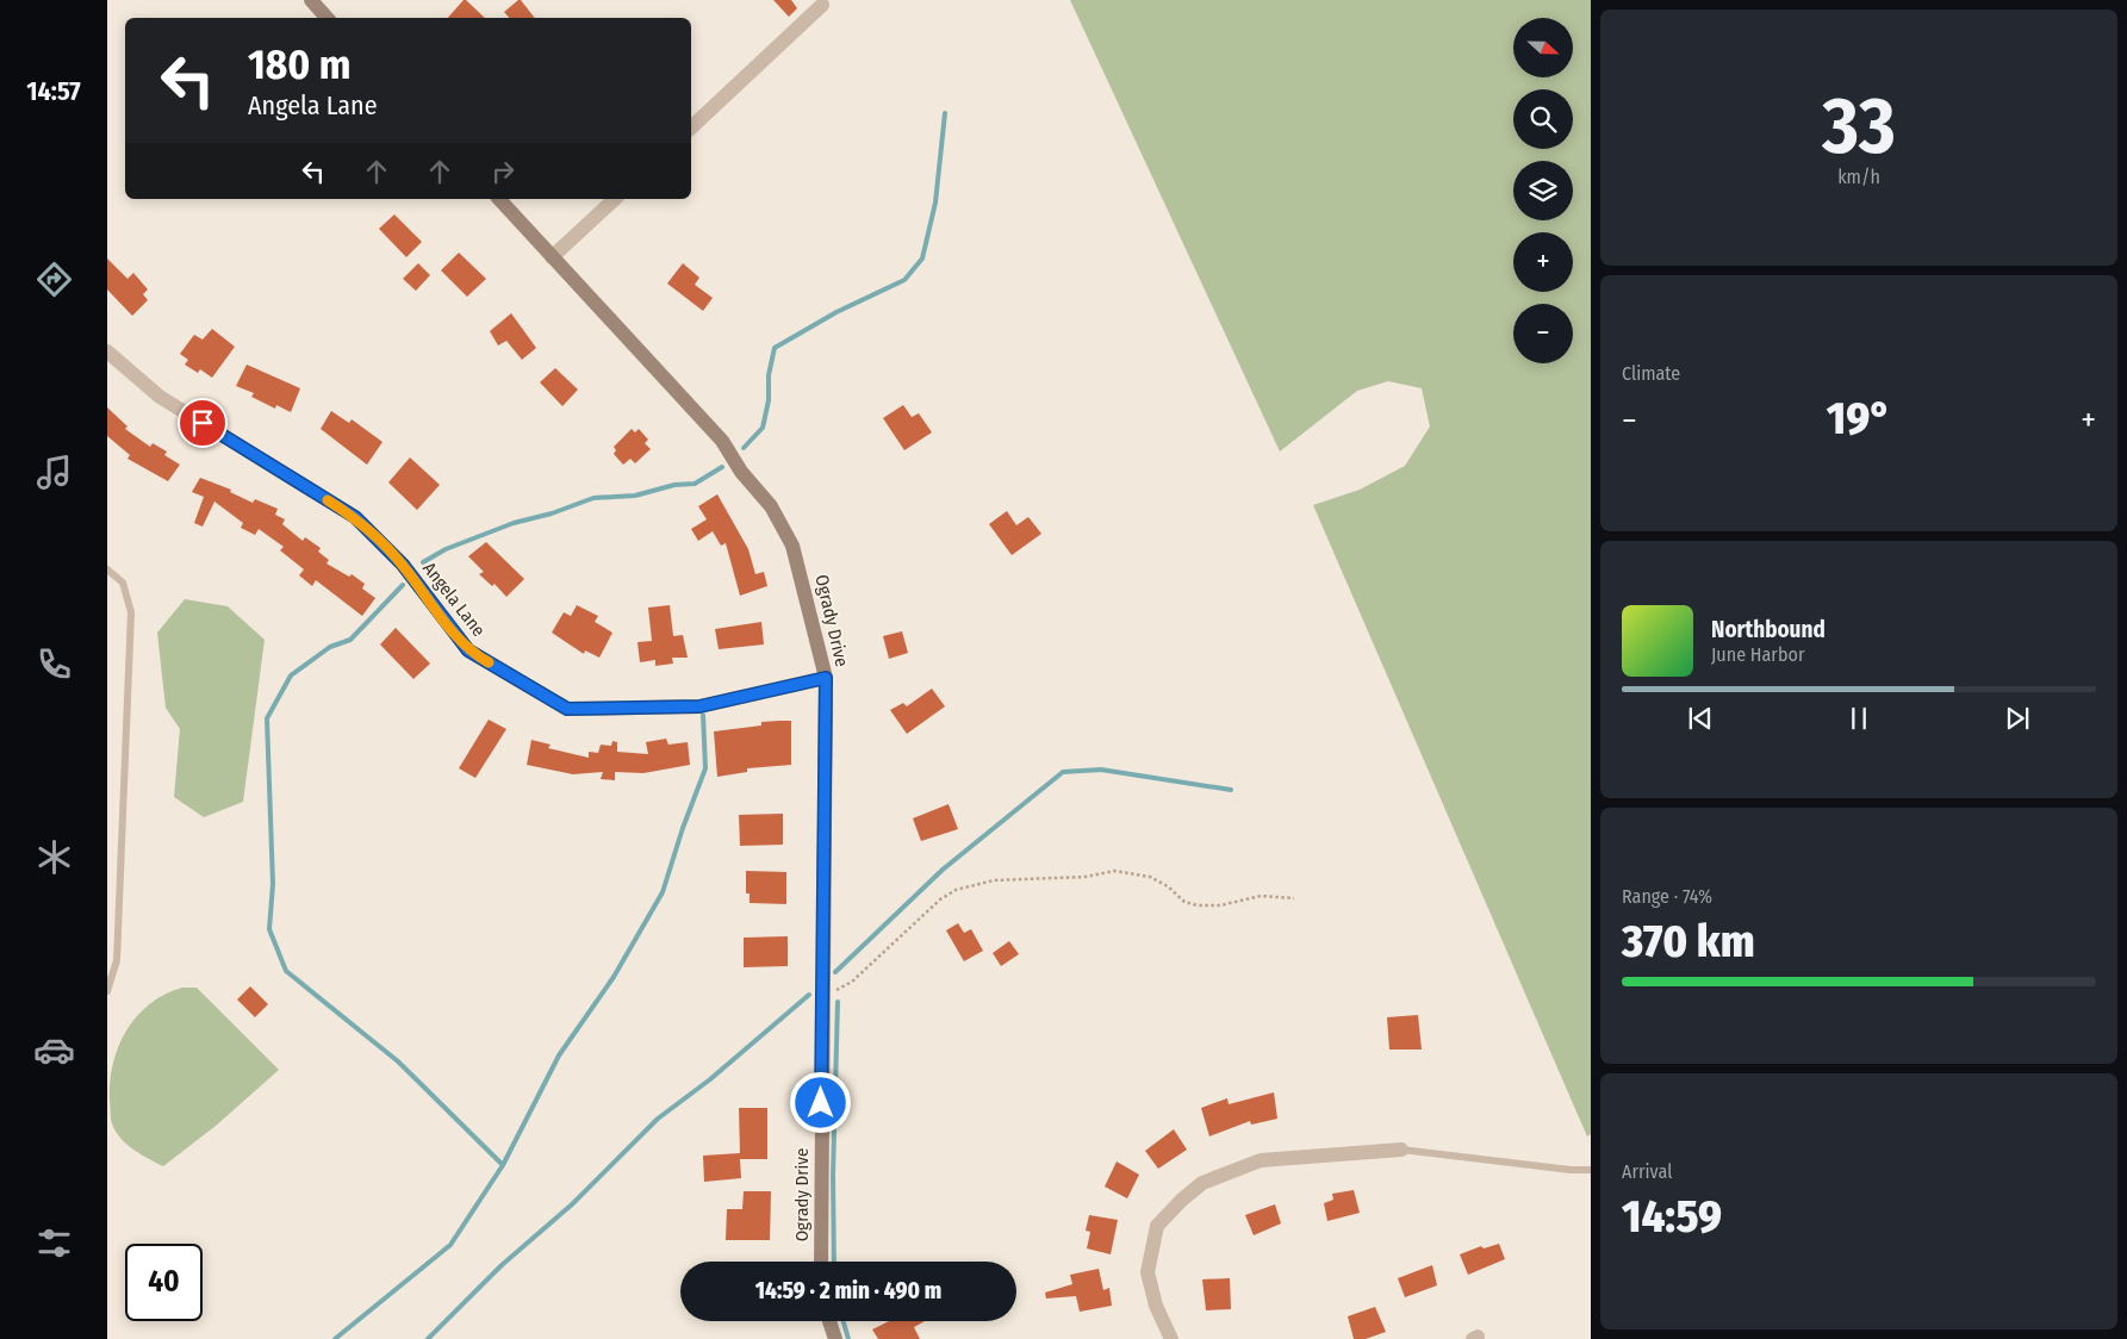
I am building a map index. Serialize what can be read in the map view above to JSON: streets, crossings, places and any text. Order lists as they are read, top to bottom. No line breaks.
{"streets":{"street":["Angela Lane","Ogrady Drive"]},"crossings":[["Angela Lane","Ogrady Drive"]],"north":"right","page":{"tabs":"14:57","tile":[["33","km/h"],"Climate",["Range · 74%","370 km"],["Arrival","14:59"]],"map_buttons":["+","−"],"turn":["180 m","Angela Lane"],"heat":["−","19°","+"],"song":["Northbound","June Harbor"],"limit":"40","trip":"14:59 · 2 min · 490 m"}}
